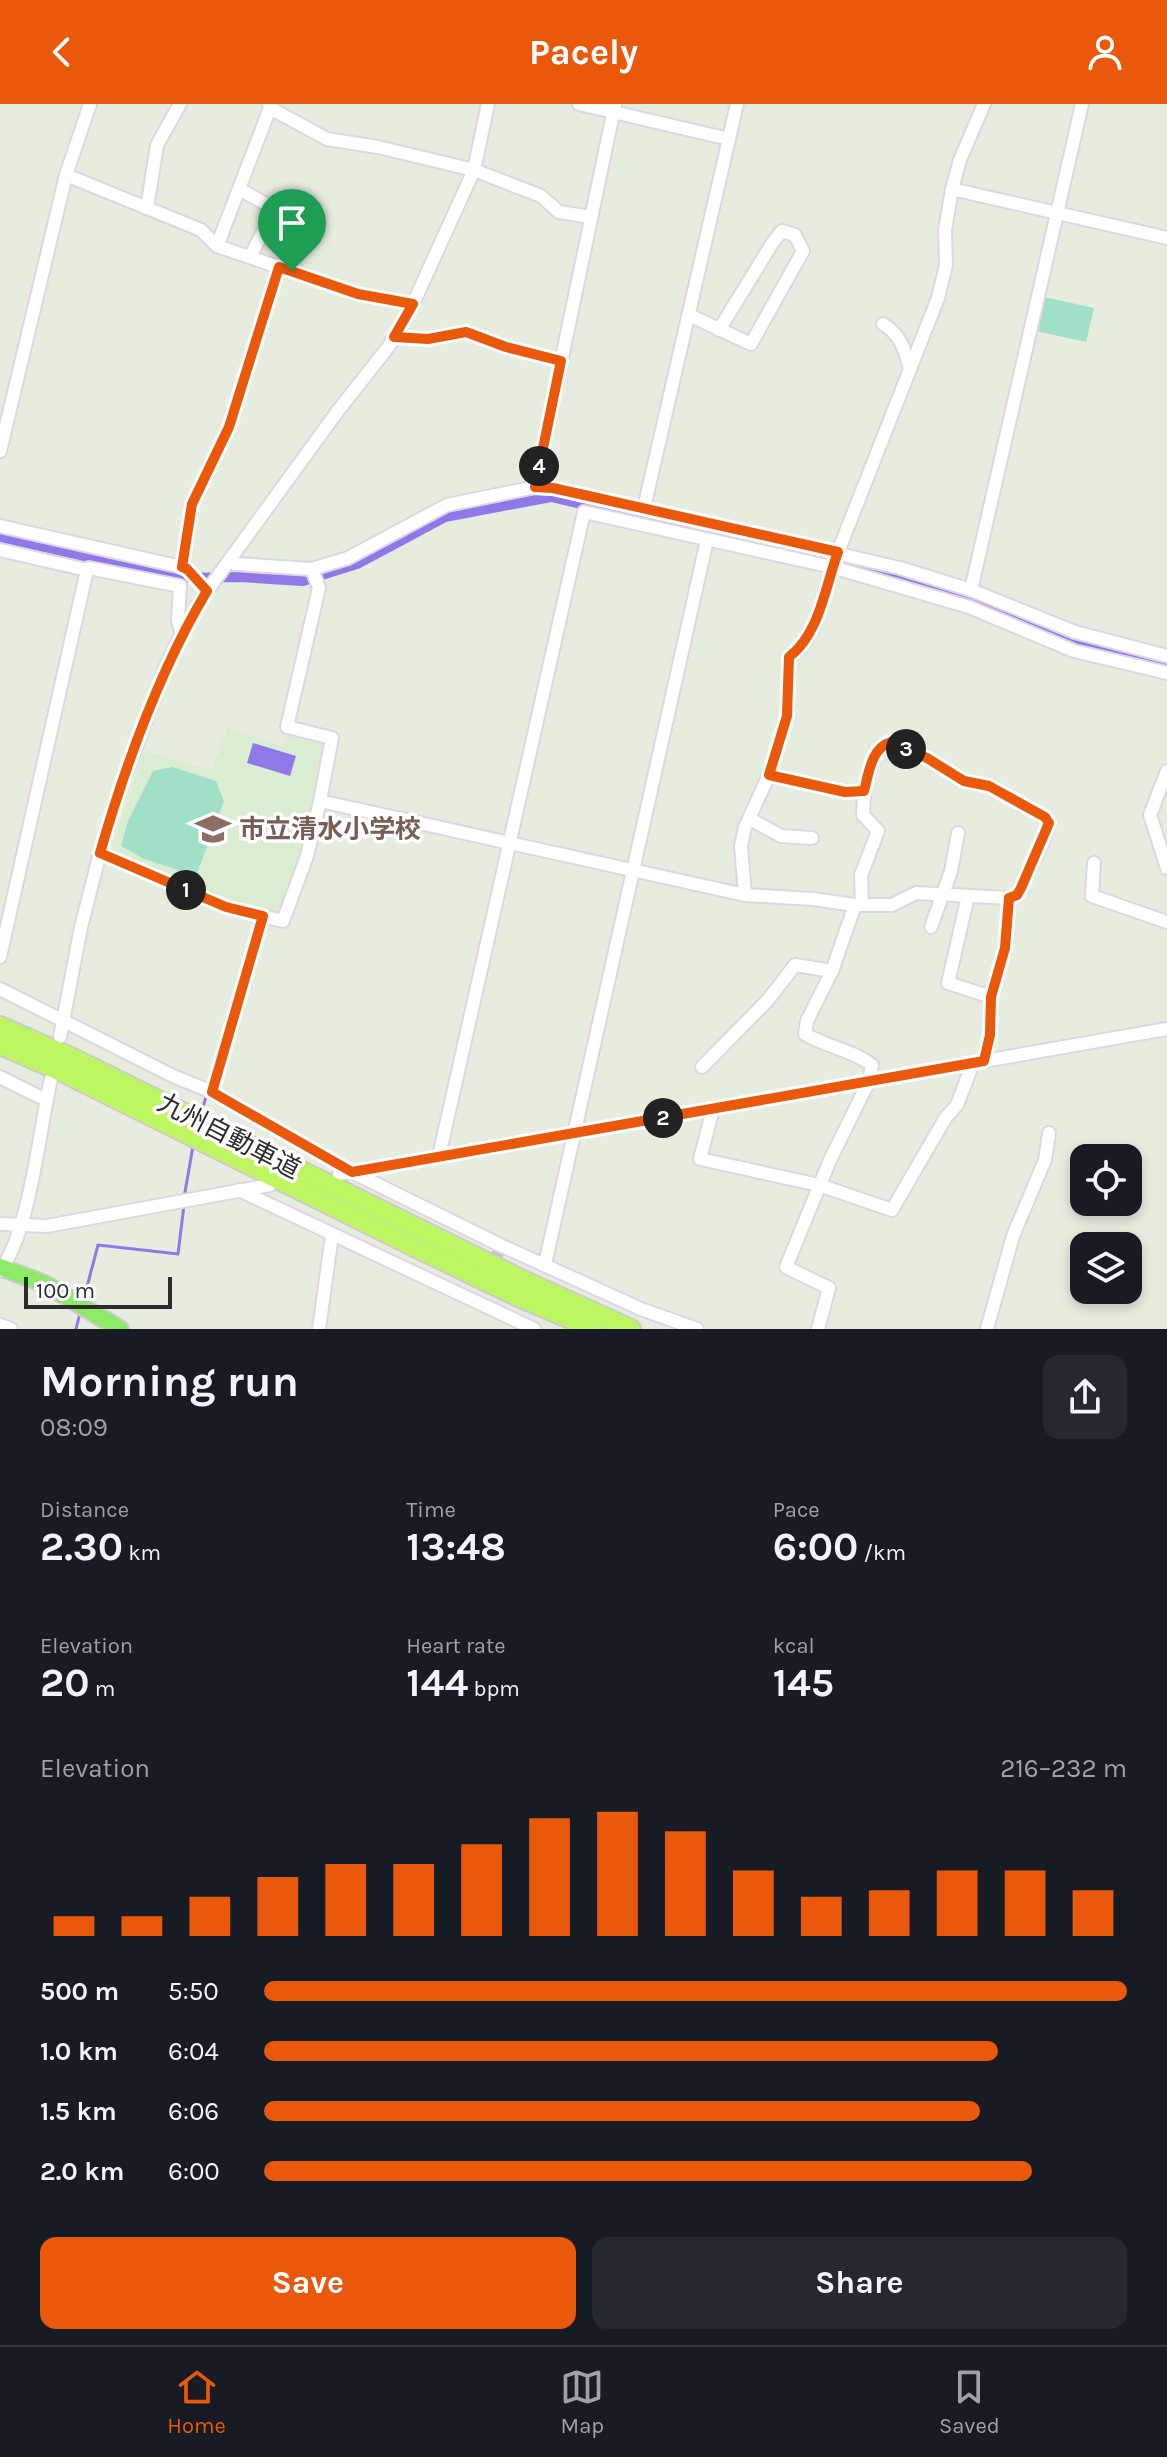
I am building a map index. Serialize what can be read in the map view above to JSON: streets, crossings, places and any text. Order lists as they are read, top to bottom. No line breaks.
{"streets":{"highway":["九州自動車道"]},"places":{"school or university":["市立清水小学校"]},"scale_bar":"100 m","page":{"header":"Pacely","pins":["4","3","1","2"],"scale":"100 m","heading":["Morning run","08:09"],"stats":[["Distance","2.30 km"],["Time","13:48"],["Pace","6:00 /km"],["Elevation","20 m"],["Heart rate","144 bpm"],["kcal","145"]],"chart":["Elevation","216–232 m"],"list":[{"name":"500 m","note":"5:50"},{"name":"1.0 km","note":"6:04"},{"name":"1.5 km","note":"6:06"},{"name":"2.0 km","note":"6:00"}],"buttons":["Save","Share"],"tabs":["Home","Map","Saved"]}}
